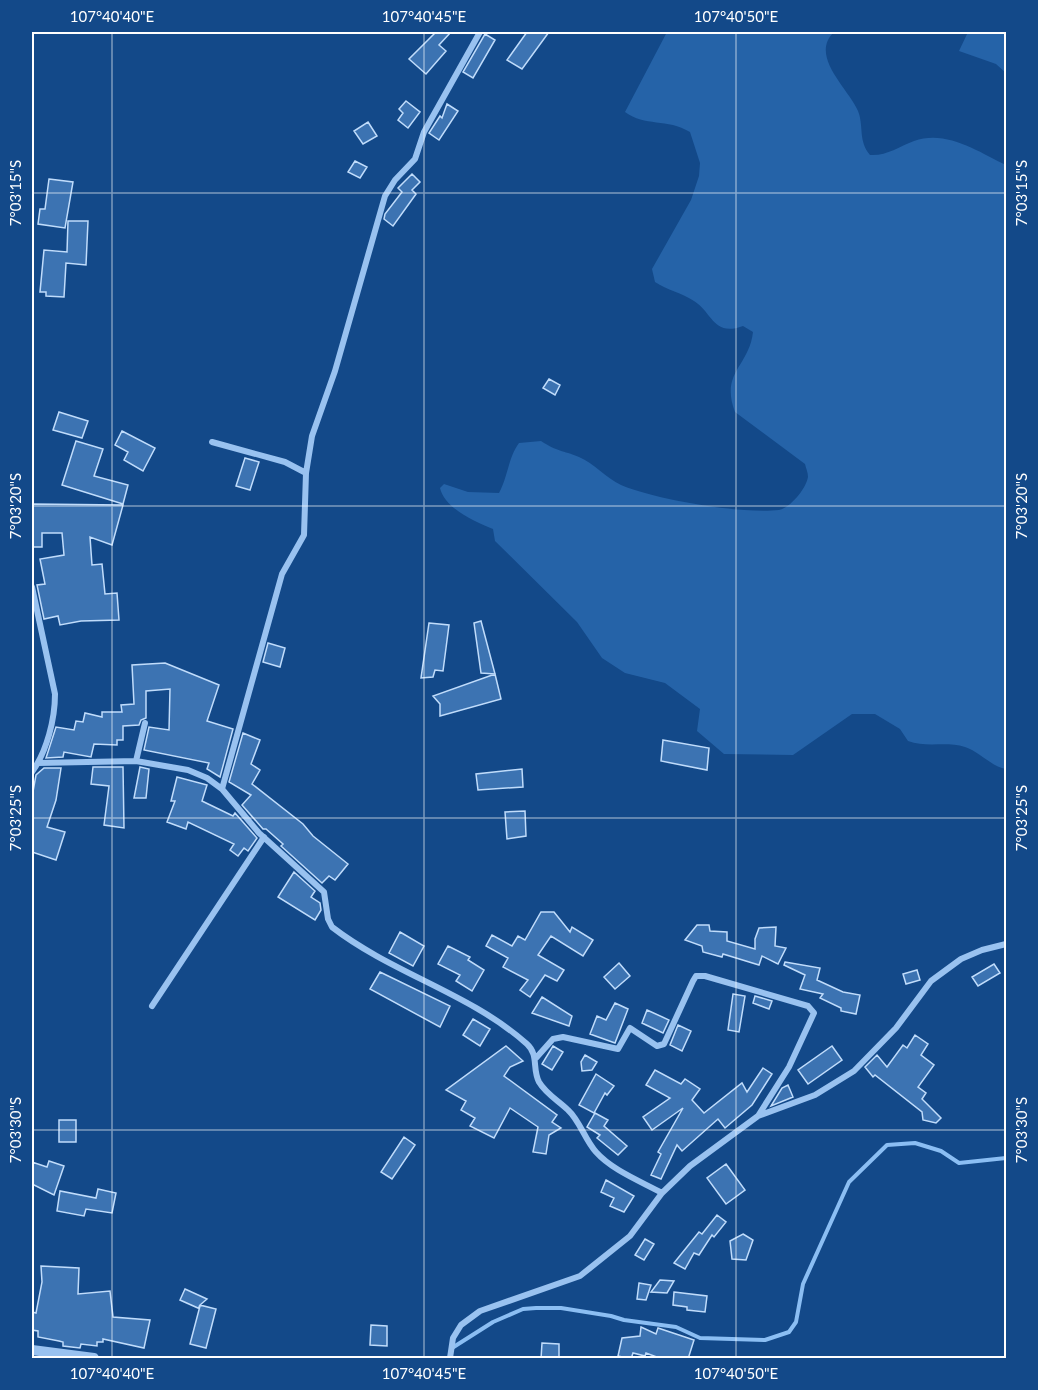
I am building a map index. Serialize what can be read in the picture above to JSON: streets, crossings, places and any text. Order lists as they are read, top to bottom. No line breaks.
{"coordinates":["107°40'40\"E","107°40'45\"E","107°40'50\"E","7°03'15\"S","7°03'20\"S","7°03'25\"S","7°03'30\"S"]}
